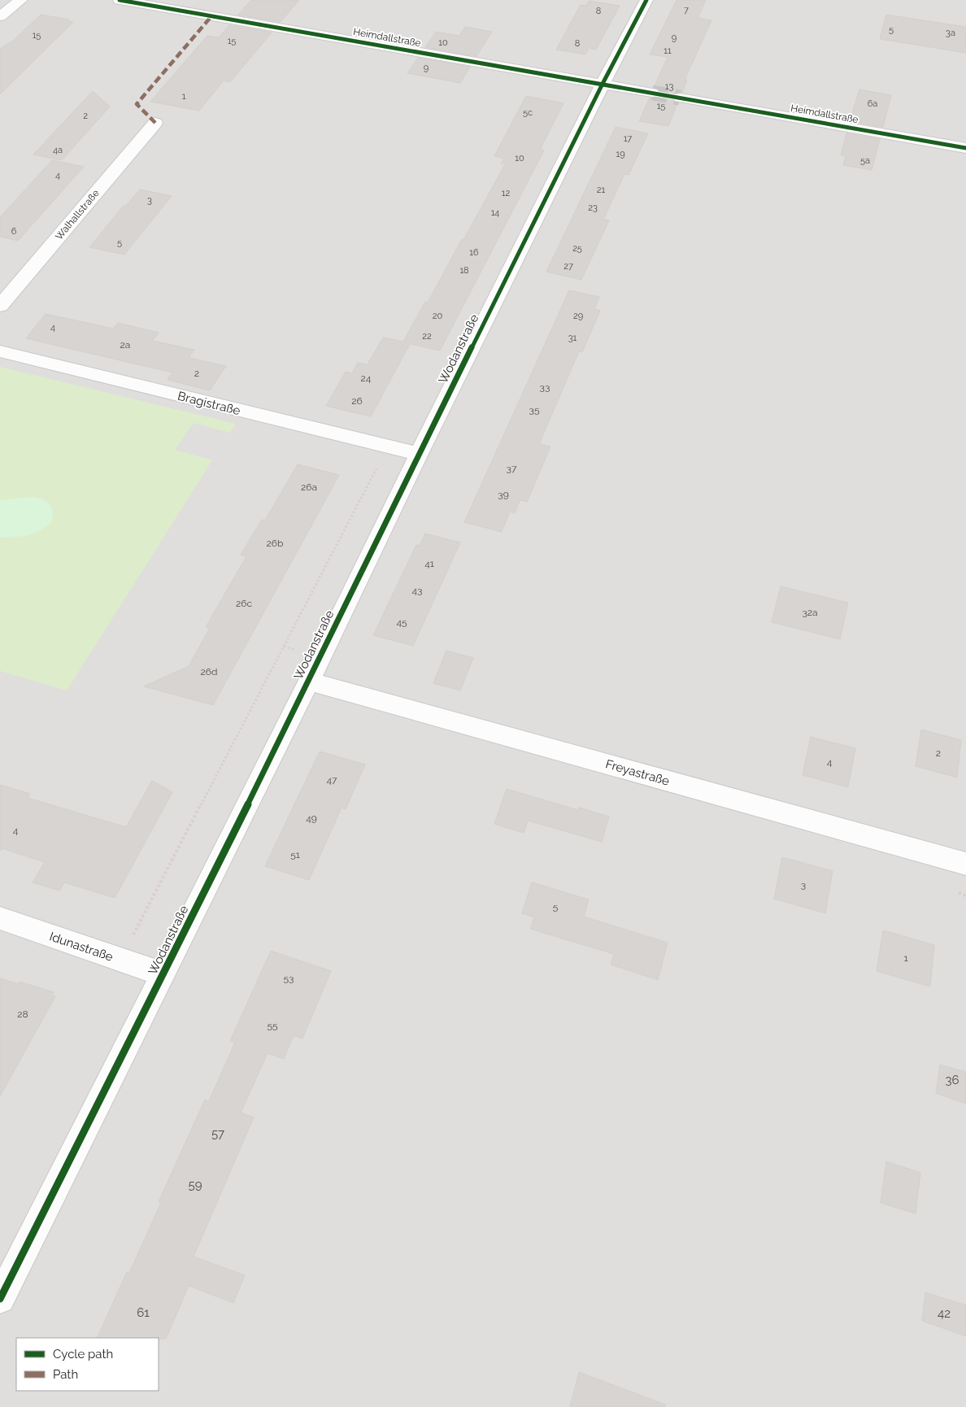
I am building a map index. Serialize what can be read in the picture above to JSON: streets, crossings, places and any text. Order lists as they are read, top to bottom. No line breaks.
{"streets":{"street":["Heimdallstraße","Walhallstraße","Wodanstraße","Bragistraße","Freyastraße","Idunastraße"]},"crossings":[["Heimdallstraße","Wodanstraße"],["Wodanstraße","Bragistraße"],["Wodanstraße","Freyastraße"],["Wodanstraße","Idunastraße"]],"house_numbers":["7","8","5","3a","15","9","15","10","8","11","9","13","1","6a","15","5c","2","17","4a","19","10","5a","4","21","12","3","23","14","6","5","25","16","27","18","20","29","4","22","31","2a","2","24","33","26","35","37","26a","39","26b","41","43","26c","32a","45","26d","2","4","47","49","4","51","3","5","1","53","28","55","36","57","59","61","42"],"legend":["Cycle path","Path"]}
